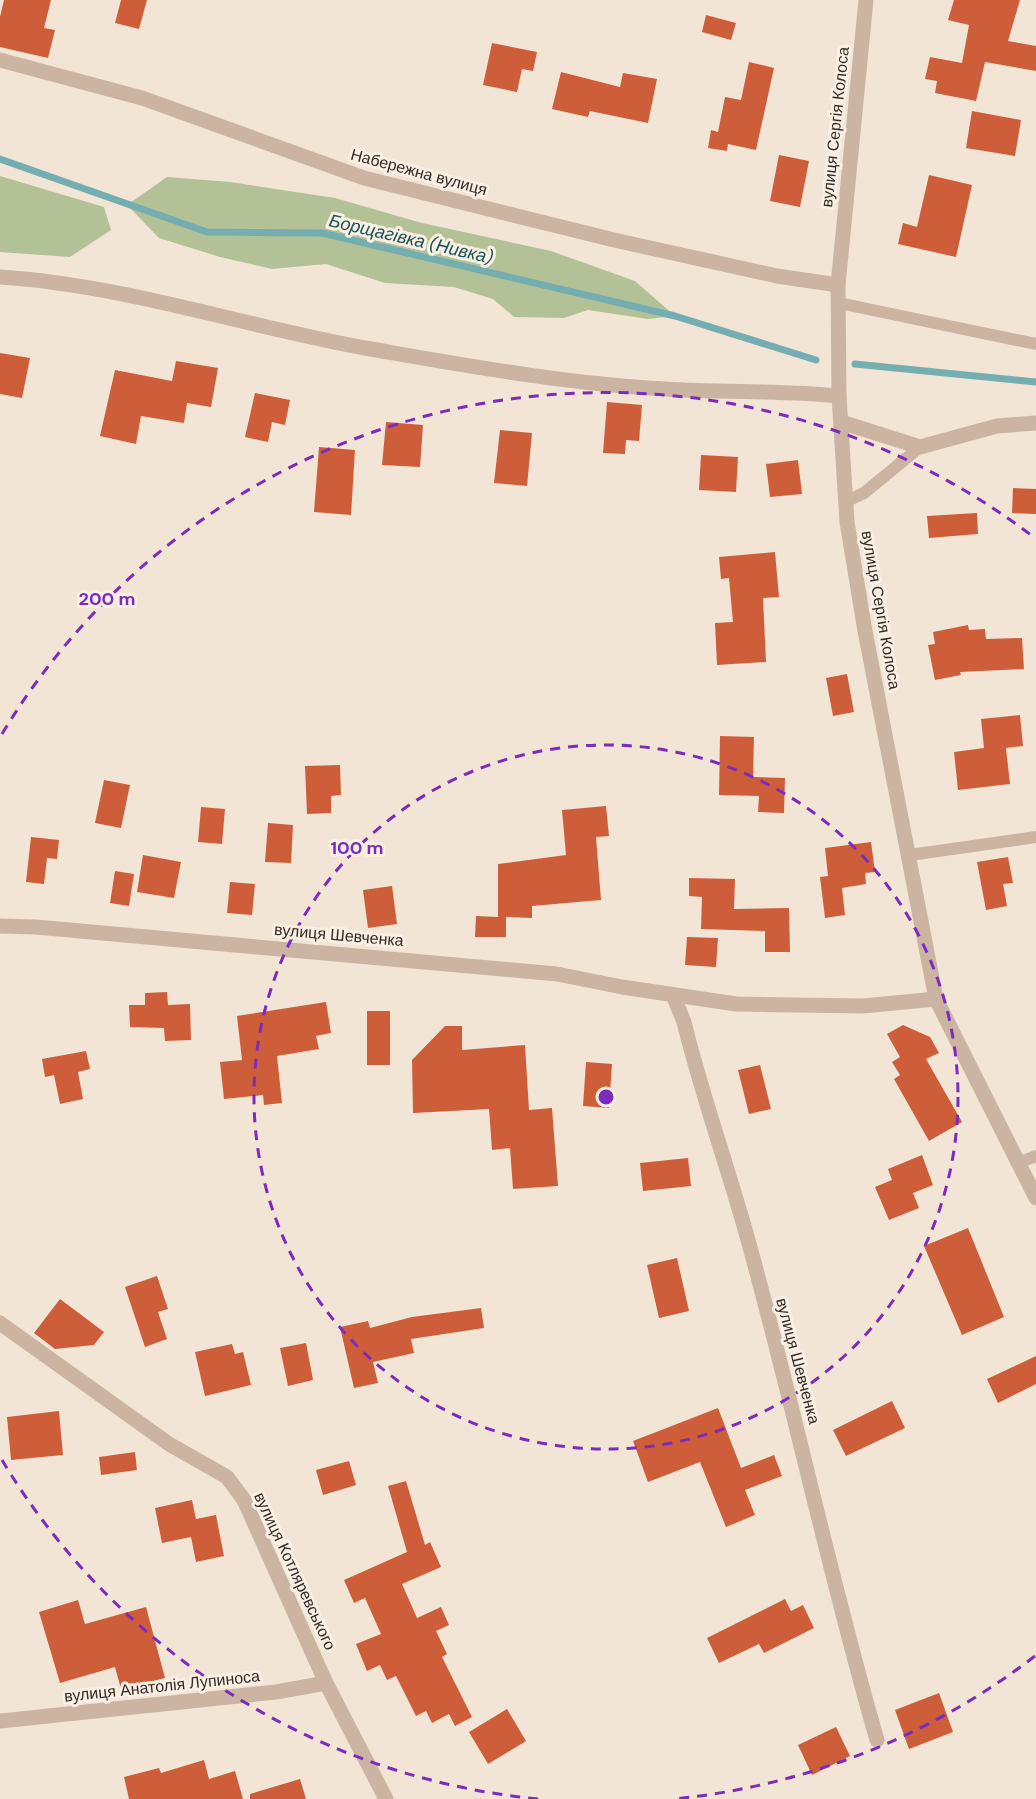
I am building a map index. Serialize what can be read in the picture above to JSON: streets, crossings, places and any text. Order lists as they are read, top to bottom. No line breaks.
{"streets":{"street":["вулиця Сергія Колоса","Набережна вулиця","вулиця Шевченка","вулиця Котляревського","вулиця Анатолія Лупиноса"]},"crossings":[["вулиця Сергія Колоса","Набережна вулиця"],["вулиця Сергія Колоса","вулиця Шевченка"],["вулиця Котляревського","вулиця Анатолія Лупиноса"]],"water":["Борщагівка (Нивка)"],"rings":["200 m","100 m"]}
